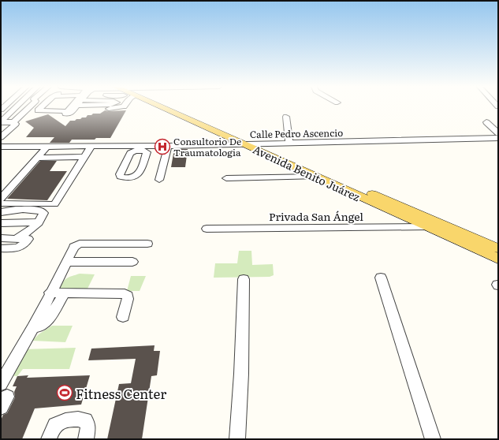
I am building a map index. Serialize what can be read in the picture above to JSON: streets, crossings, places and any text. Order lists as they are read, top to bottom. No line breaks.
{"streets":{"main road":["Avenida Benito Juárez"],"street":["Calle Pedro Ascencio","Privada San Ángel"]},"crossings":[["Calle Pedro Ascencio","Avenida Benito Juárez"],["Avenida Benito Juárez","Privada San Ángel"]],"places":{"hospital":["Consultorio De Traumatologia"],"sports":["Fitness Center"]}}
